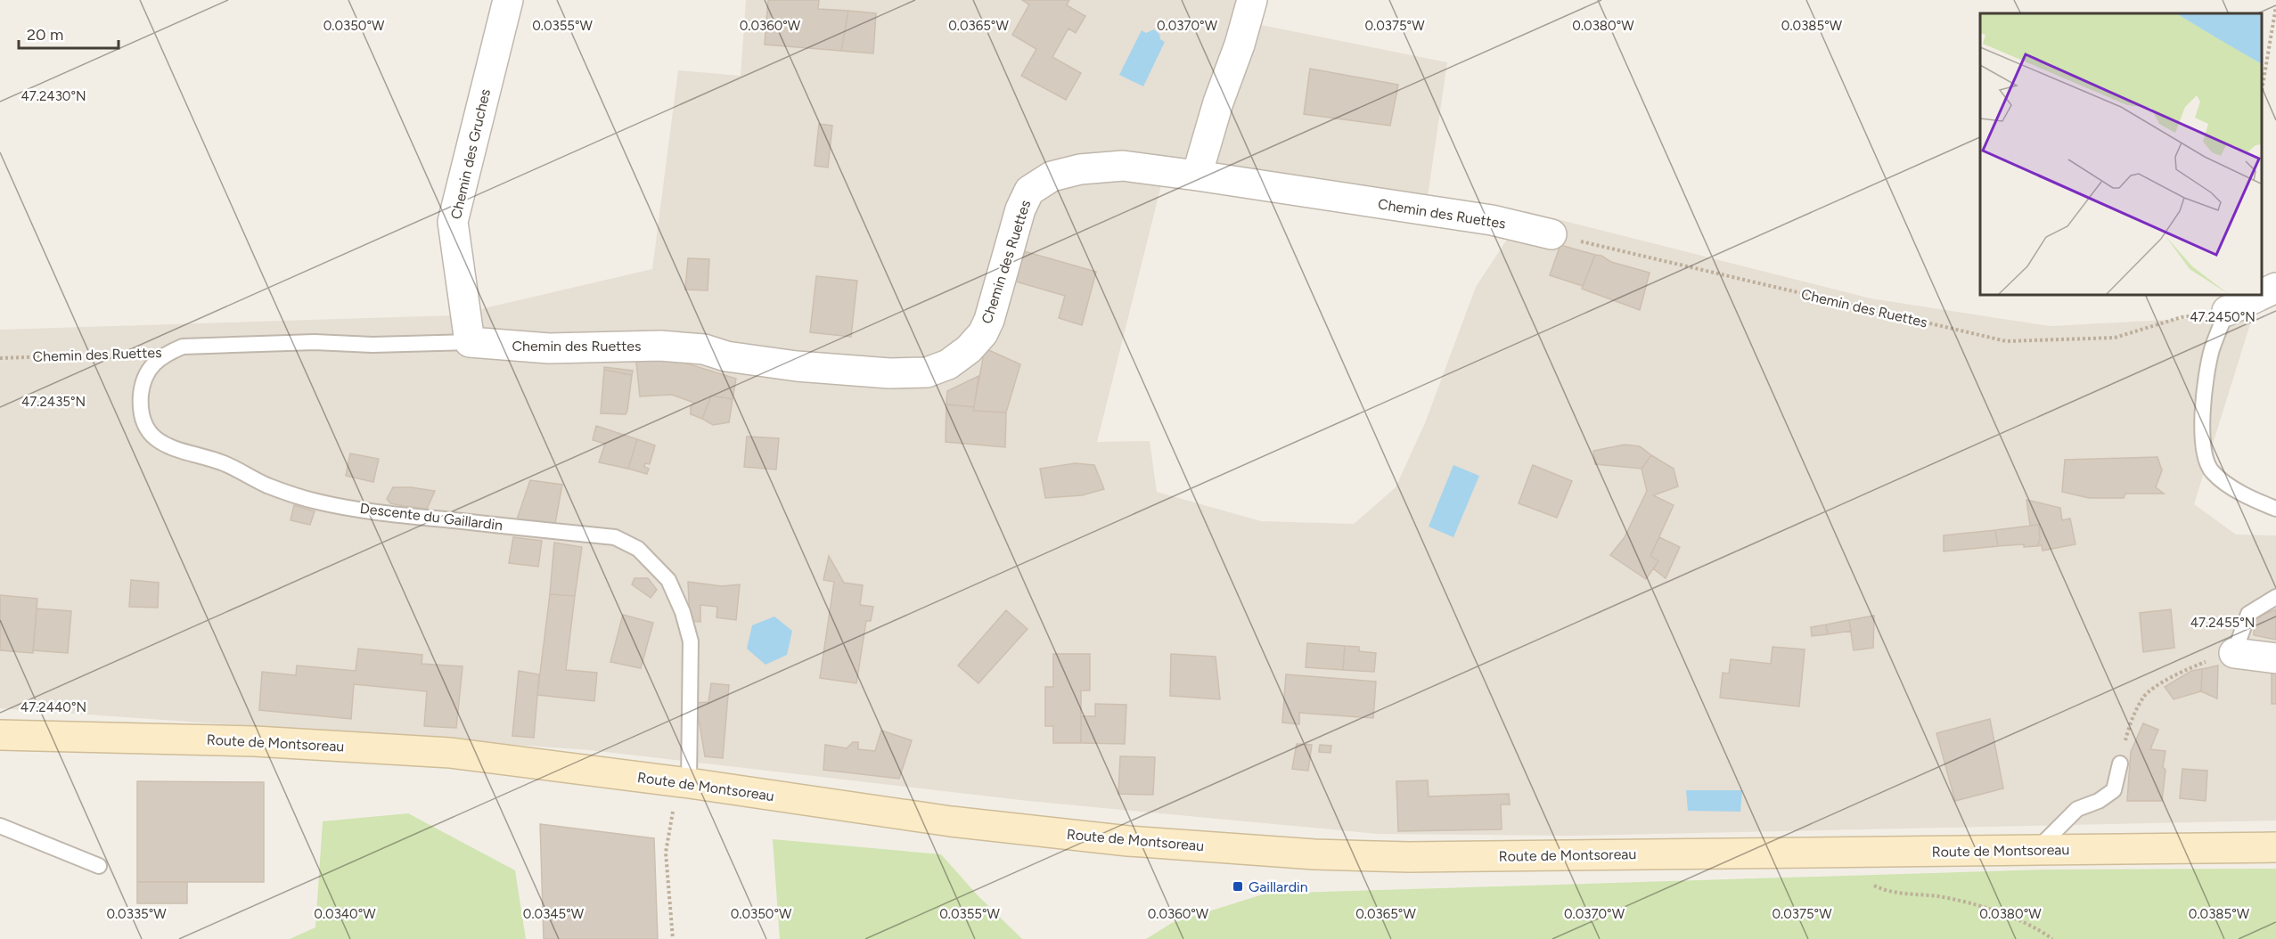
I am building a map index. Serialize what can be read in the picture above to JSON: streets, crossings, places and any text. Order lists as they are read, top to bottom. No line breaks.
{"streets":{"main road":["Route de Montsoreau"],"street":["Chemin des Gruches","Chemin des Ruettes"],"lane":["Descente du Gaillardin"]},"crossings":[["Chemin des Gruches","Chemin des Ruettes"],["Chemin des Ruettes","Descente du Gaillardin"],["Descente du Gaillardin","Route de Montsoreau"]],"places":{"transit":["Gaillardin"]},"scale_bar":"20 m","coordinates":["0.0350°W","0.0355°W","0.0360°W","0.0365°W","0.0370°W","0.0375°W","0.0380°W","0.0385°W","47.2430°N","47.2450°N","47.2435°N","47.2455°N","47.2440°N","0.0335°W","0.0340°W","0.0345°W"]}
